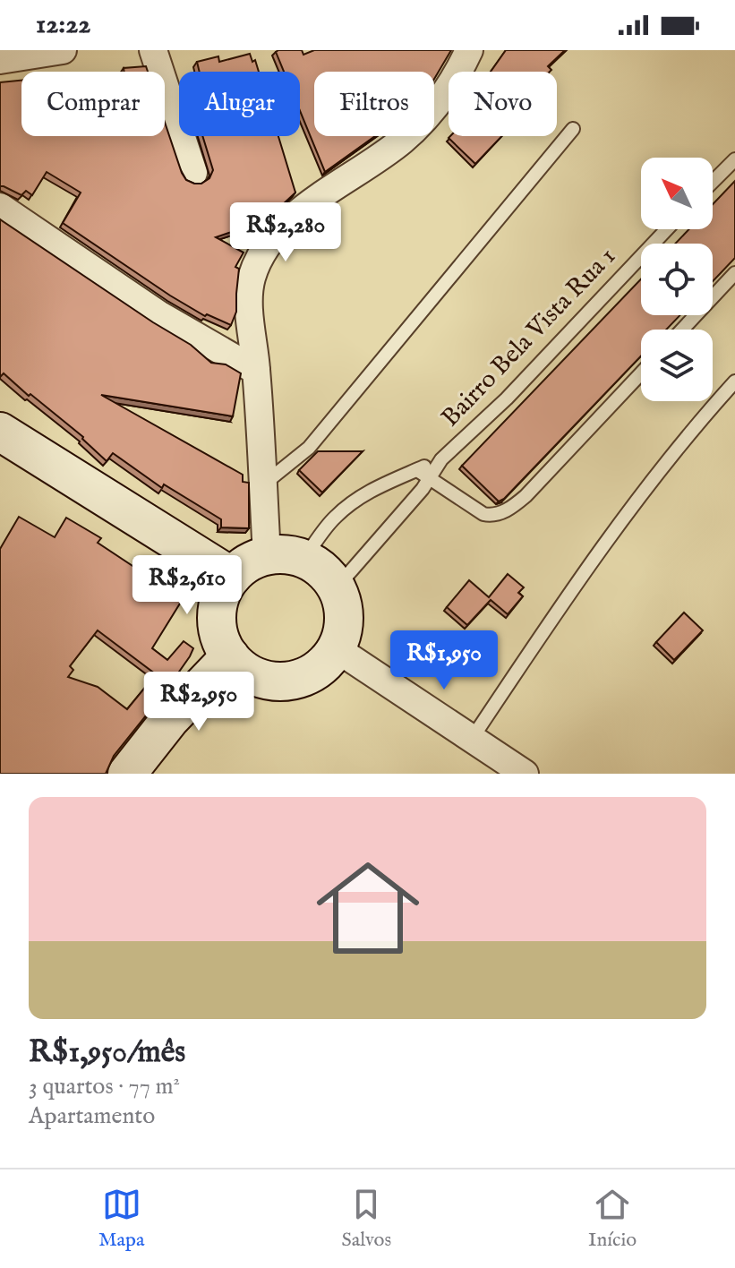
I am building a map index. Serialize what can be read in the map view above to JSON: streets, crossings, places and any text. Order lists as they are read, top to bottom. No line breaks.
{"streets":{"lane":["Bairro Bela Vista Rua 1"]},"north":"top left","page":{"status":"12:22","chip":["Comprar","Alugar","Filtros","Novo"],"price":["R$2,280","R$2,610","R$1,950","R$2,950"],"list":[{"name":"R$1,950/mês","note":"3 quartos · 77 m² · Apartamento"}],"tabs":["Mapa","Salvos","Início"]}}
